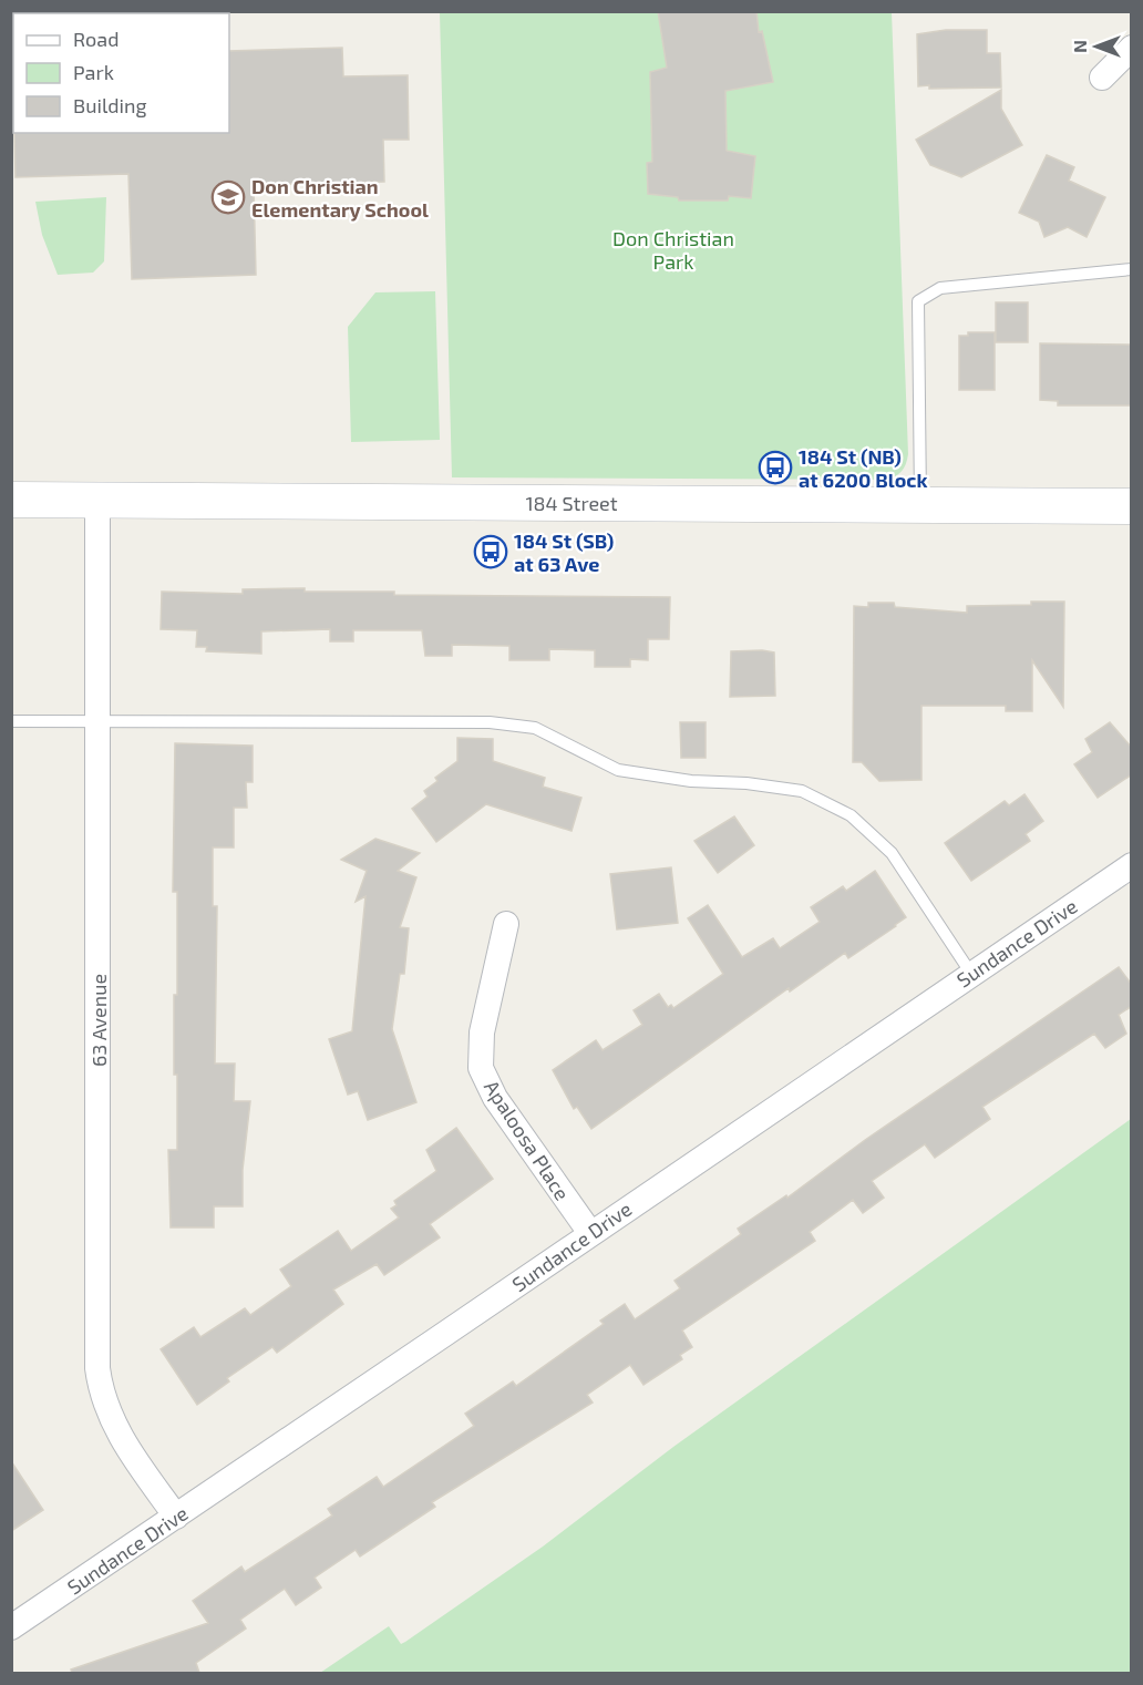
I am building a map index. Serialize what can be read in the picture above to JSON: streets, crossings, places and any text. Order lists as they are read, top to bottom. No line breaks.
{"streets":{"main road":["184 Street"],"street":["Sundance Drive","63 Avenue","Apaloosa Place"]},"crossings":[["184 Street","63 Avenue"],["Sundance Drive","63 Avenue"],["Sundance Drive","Apaloosa Place"]],"parks":["Don Christian Park"],"places":{"school or university":["Don Christian Elementary School"],"bus stop":["184 St (NB) at 6200 Block","184 St (SB) at 63 Ave"]},"legend":["Road","Park","Building"],"north":"left"}
